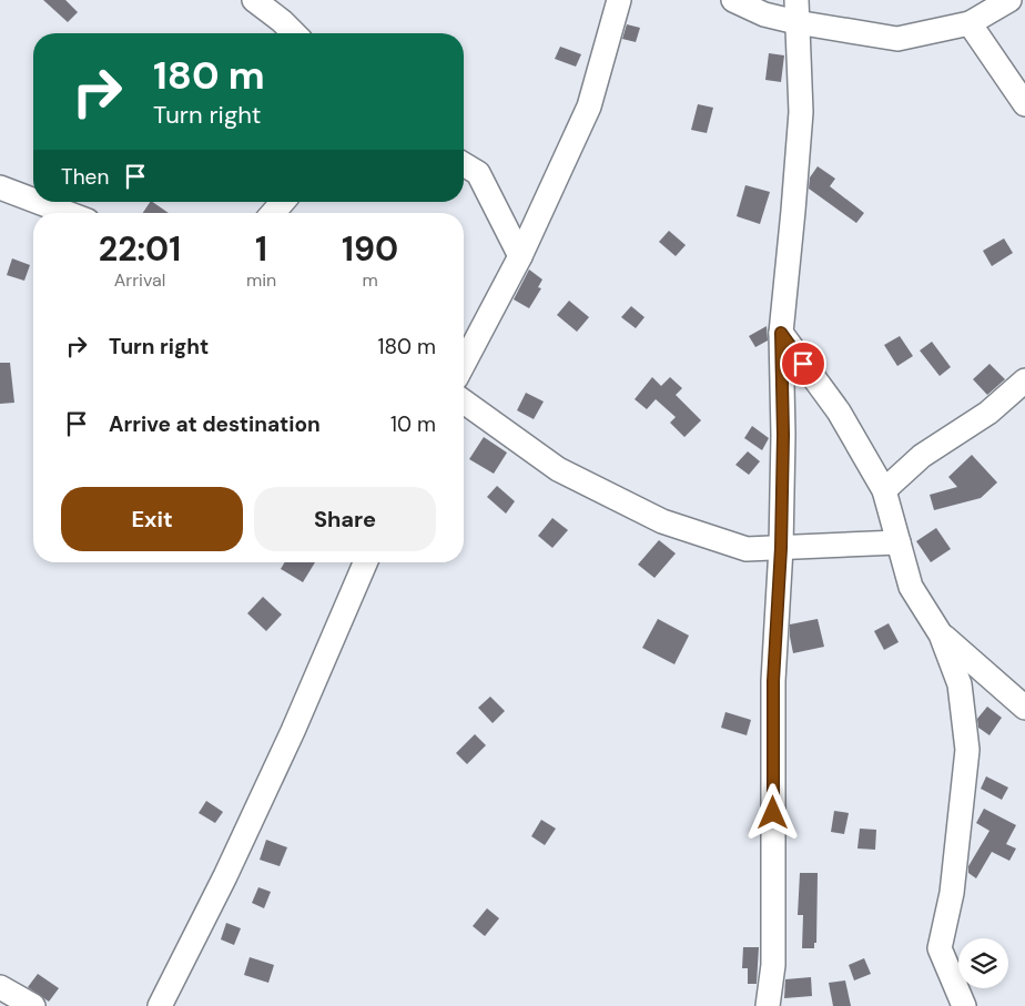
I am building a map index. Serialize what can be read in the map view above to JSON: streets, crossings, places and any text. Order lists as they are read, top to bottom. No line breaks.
{"page":{"turn":["180 m","Turn right"],"then":"Then","eta":["22:01","Arrival","1","min","190","m"],"list":[{"name":"Turn right","value":"180 m"},{"name":"Arrive at destination","value":"10 m"}],"buttons":["Exit","Share"]}}
